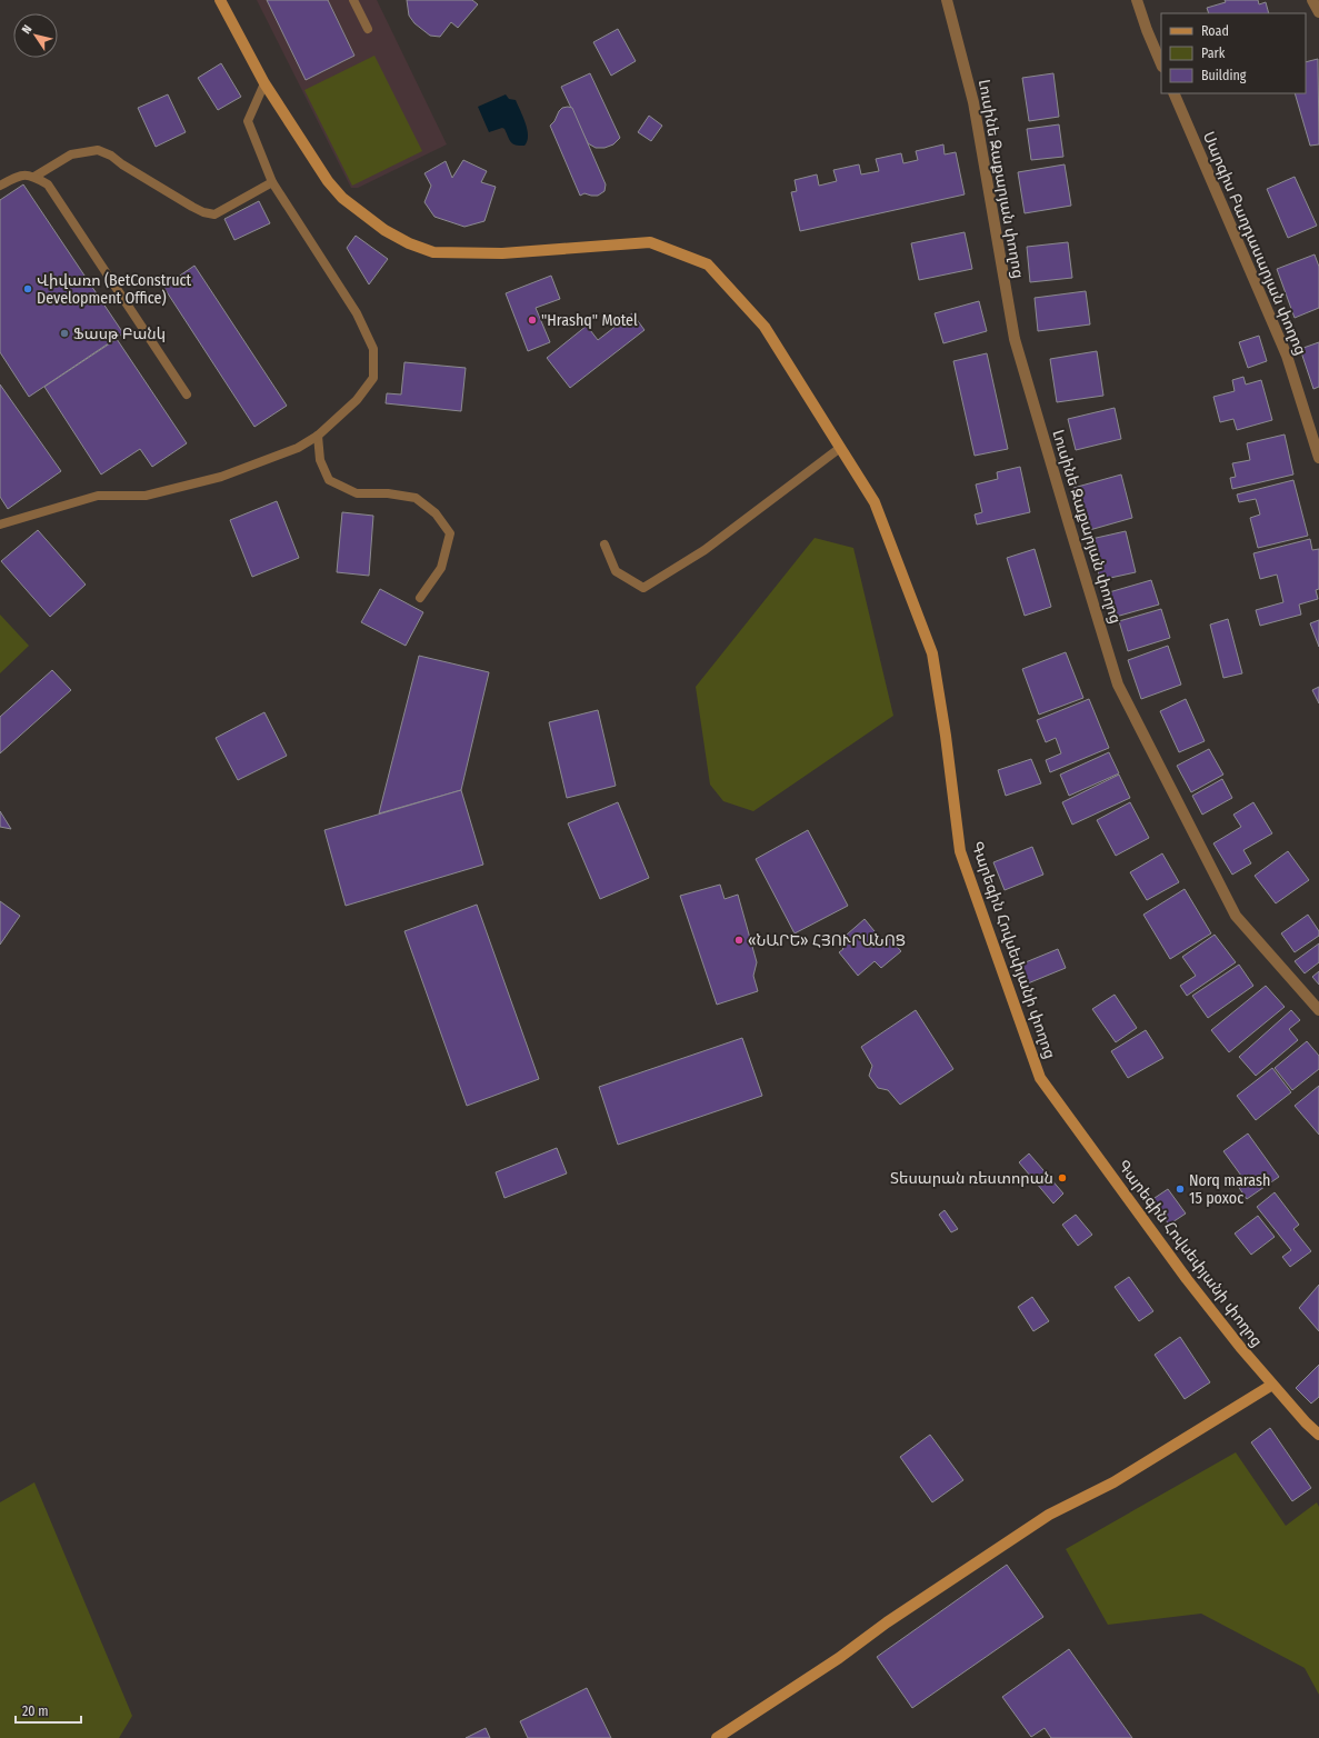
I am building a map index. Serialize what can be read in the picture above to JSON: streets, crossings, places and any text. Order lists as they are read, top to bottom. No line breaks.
{"streets":{"main road":["Գարեգին Հովսեփյանի փողոց"],"street":["Լուսինե Զաքարյան փողոց","Սարգիս Բաղդասարյան փողոց"]},"places":["Վիվառո (BetConstruct Development Office)","\"Hrashq\" Motel","Ֆասթ Բանկ","«ՆԱՐԵ» ՀՅՈՒՐԱՆՈՑ","Տեսարան ռեստորան","Norq marash 15 poxoc"],"legend":["Road","Park","Building"],"scale_bar":"20 m","north":"top left"}
